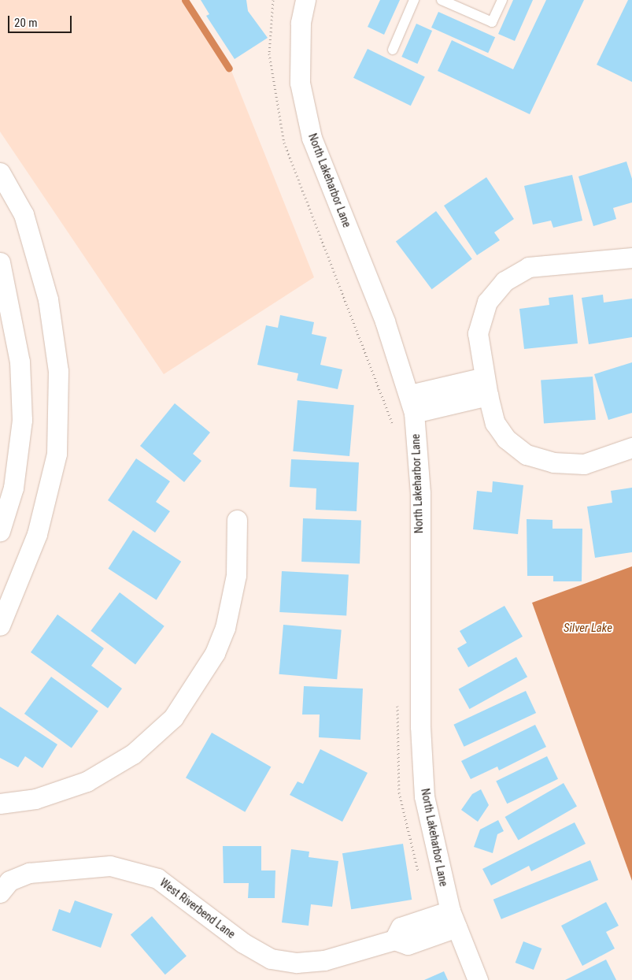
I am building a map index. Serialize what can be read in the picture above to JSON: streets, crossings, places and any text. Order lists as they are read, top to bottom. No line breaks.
{"streets":{"street":["North Lakeharbor Lane","West Riverbend Lane"]},"crossings":[["North Lakeharbor Lane","West Riverbend Lane"]],"water":["Silver Lake"],"scale_bar":"20 m"}
